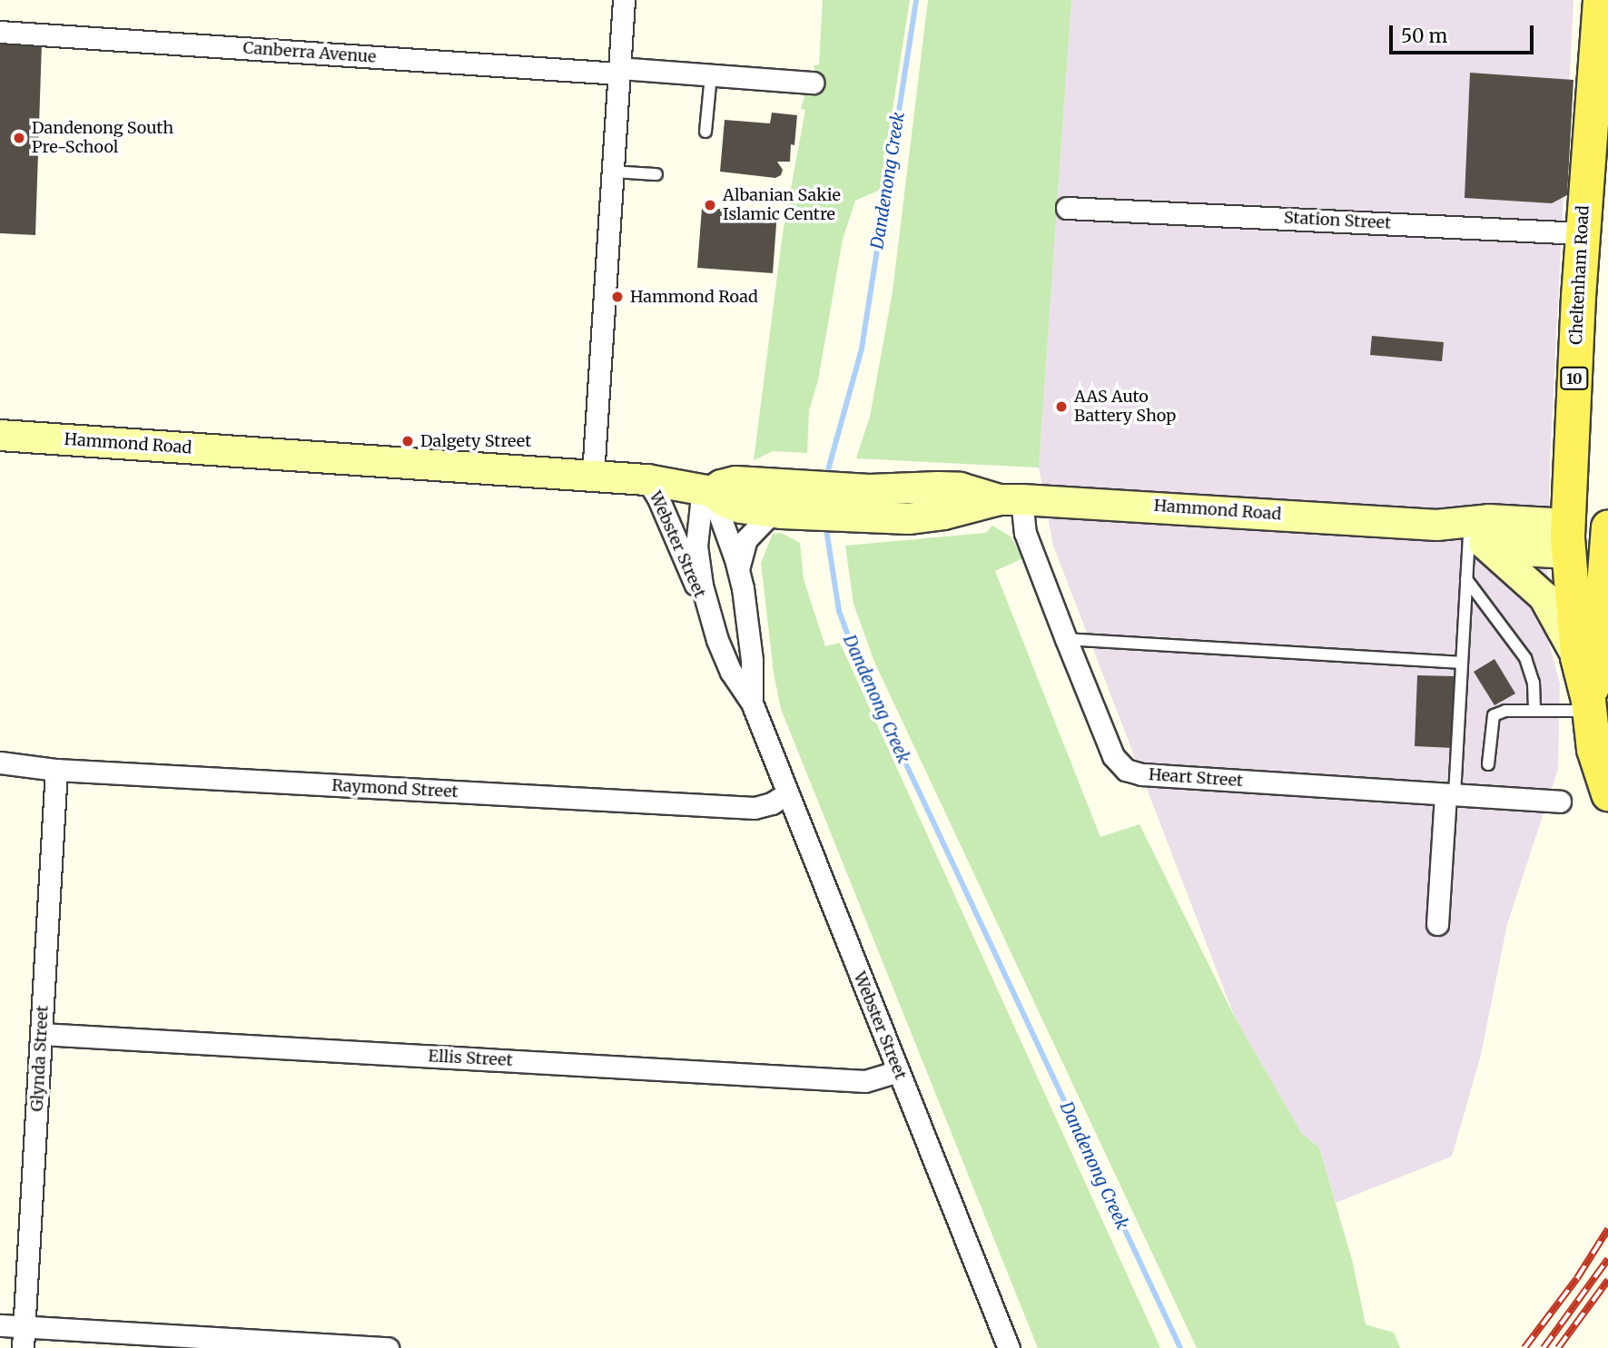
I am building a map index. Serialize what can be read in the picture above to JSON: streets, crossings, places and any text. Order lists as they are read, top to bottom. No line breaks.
{"streets":{"main road":["Cheltenham Road","10","Hammond Road"],"street":["Canberra Avenue","Station Street","Webster Street","Heart Street","Raymond Street","Glynda Street","Ellis Street"]},"crossings":[["Station Street","Cheltenham Road"],["Cheltenham Road","Hammond Road"],["Hammond Road","Webster Street"],["Hammond Road","Heart Street"],["Webster Street","Raymond Street"],["Webster Street","Ellis Street"],["Raymond Street","Glynda Street"],["Glynda Street","Ellis Street"]],"water":["Dandenong Creek"],"places":["Dandenong South Pre-School","Albanian Sakie Islamic Centre","Hammond Road","AAS Auto Battery Shop","Dalgety Street"],"scale_bar":"50 m"}
